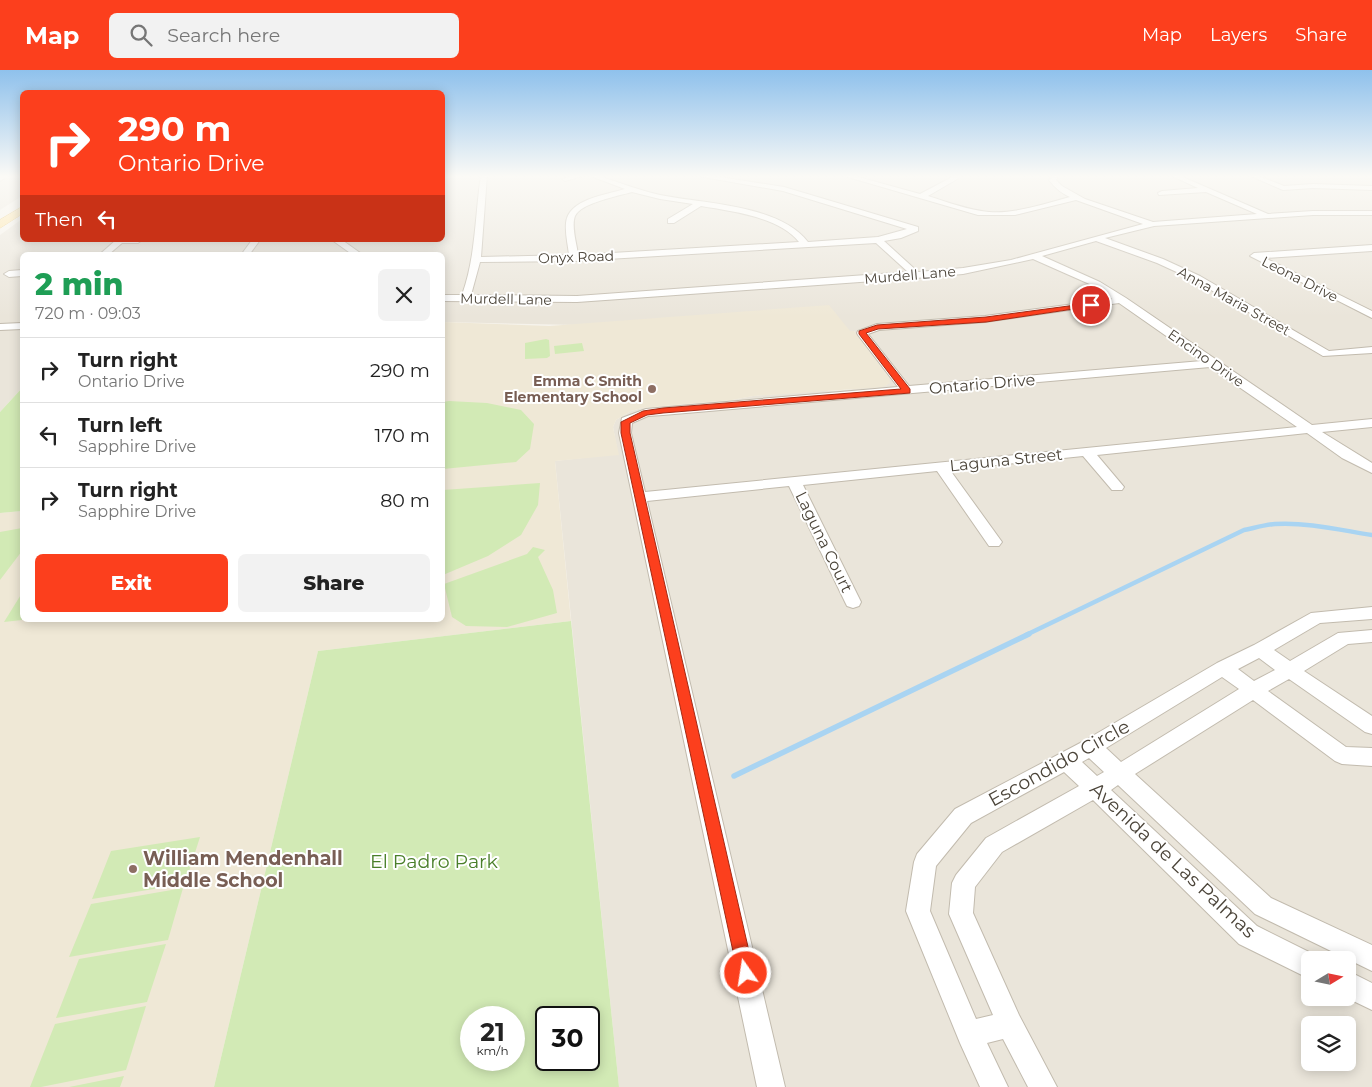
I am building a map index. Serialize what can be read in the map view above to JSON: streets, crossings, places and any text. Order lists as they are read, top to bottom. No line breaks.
{"streets":{"street":["Onyx Road","Murdell Lane","Leona Drive","Anna Maria Street","Encino Drive","Ontario Drive","Laguna Street","Laguna Court","Escondido Circle","Avenida de Las Palmas"]},"crossings":[["Murdell Lane","Anna Maria Street"],["Murdell Lane","Encino Drive"],["Encino Drive","Ontario Drive"],["Encino Drive","Laguna Street"],["Ontario Drive","Laguna Street"],["Laguna Street","Laguna Court"],["Escondido Circle","Avenida de Las Palmas"]],"parks":["El Padro Park"],"places":["Emma C Smith Elementary School","William Mendenhall Middle School"],"north":"right","page":{"header":"Map","search":"Search here","nav":["Map","Layers","Share"],"turn":["290 m","Ontario Drive"],"then":"Then","heading":["2 min","720 m · 09:03"],"list":[{"name":"Turn right","note":"Ontario Drive","value":"290 m"},{"name":"Turn left","note":"Sapphire Drive","value":"170 m"},{"name":"Turn right","note":"Sapphire Drive","value":"80 m"}],"buttons":["Exit","Share"],"speed":"21 km/h","limit":"30"}}
